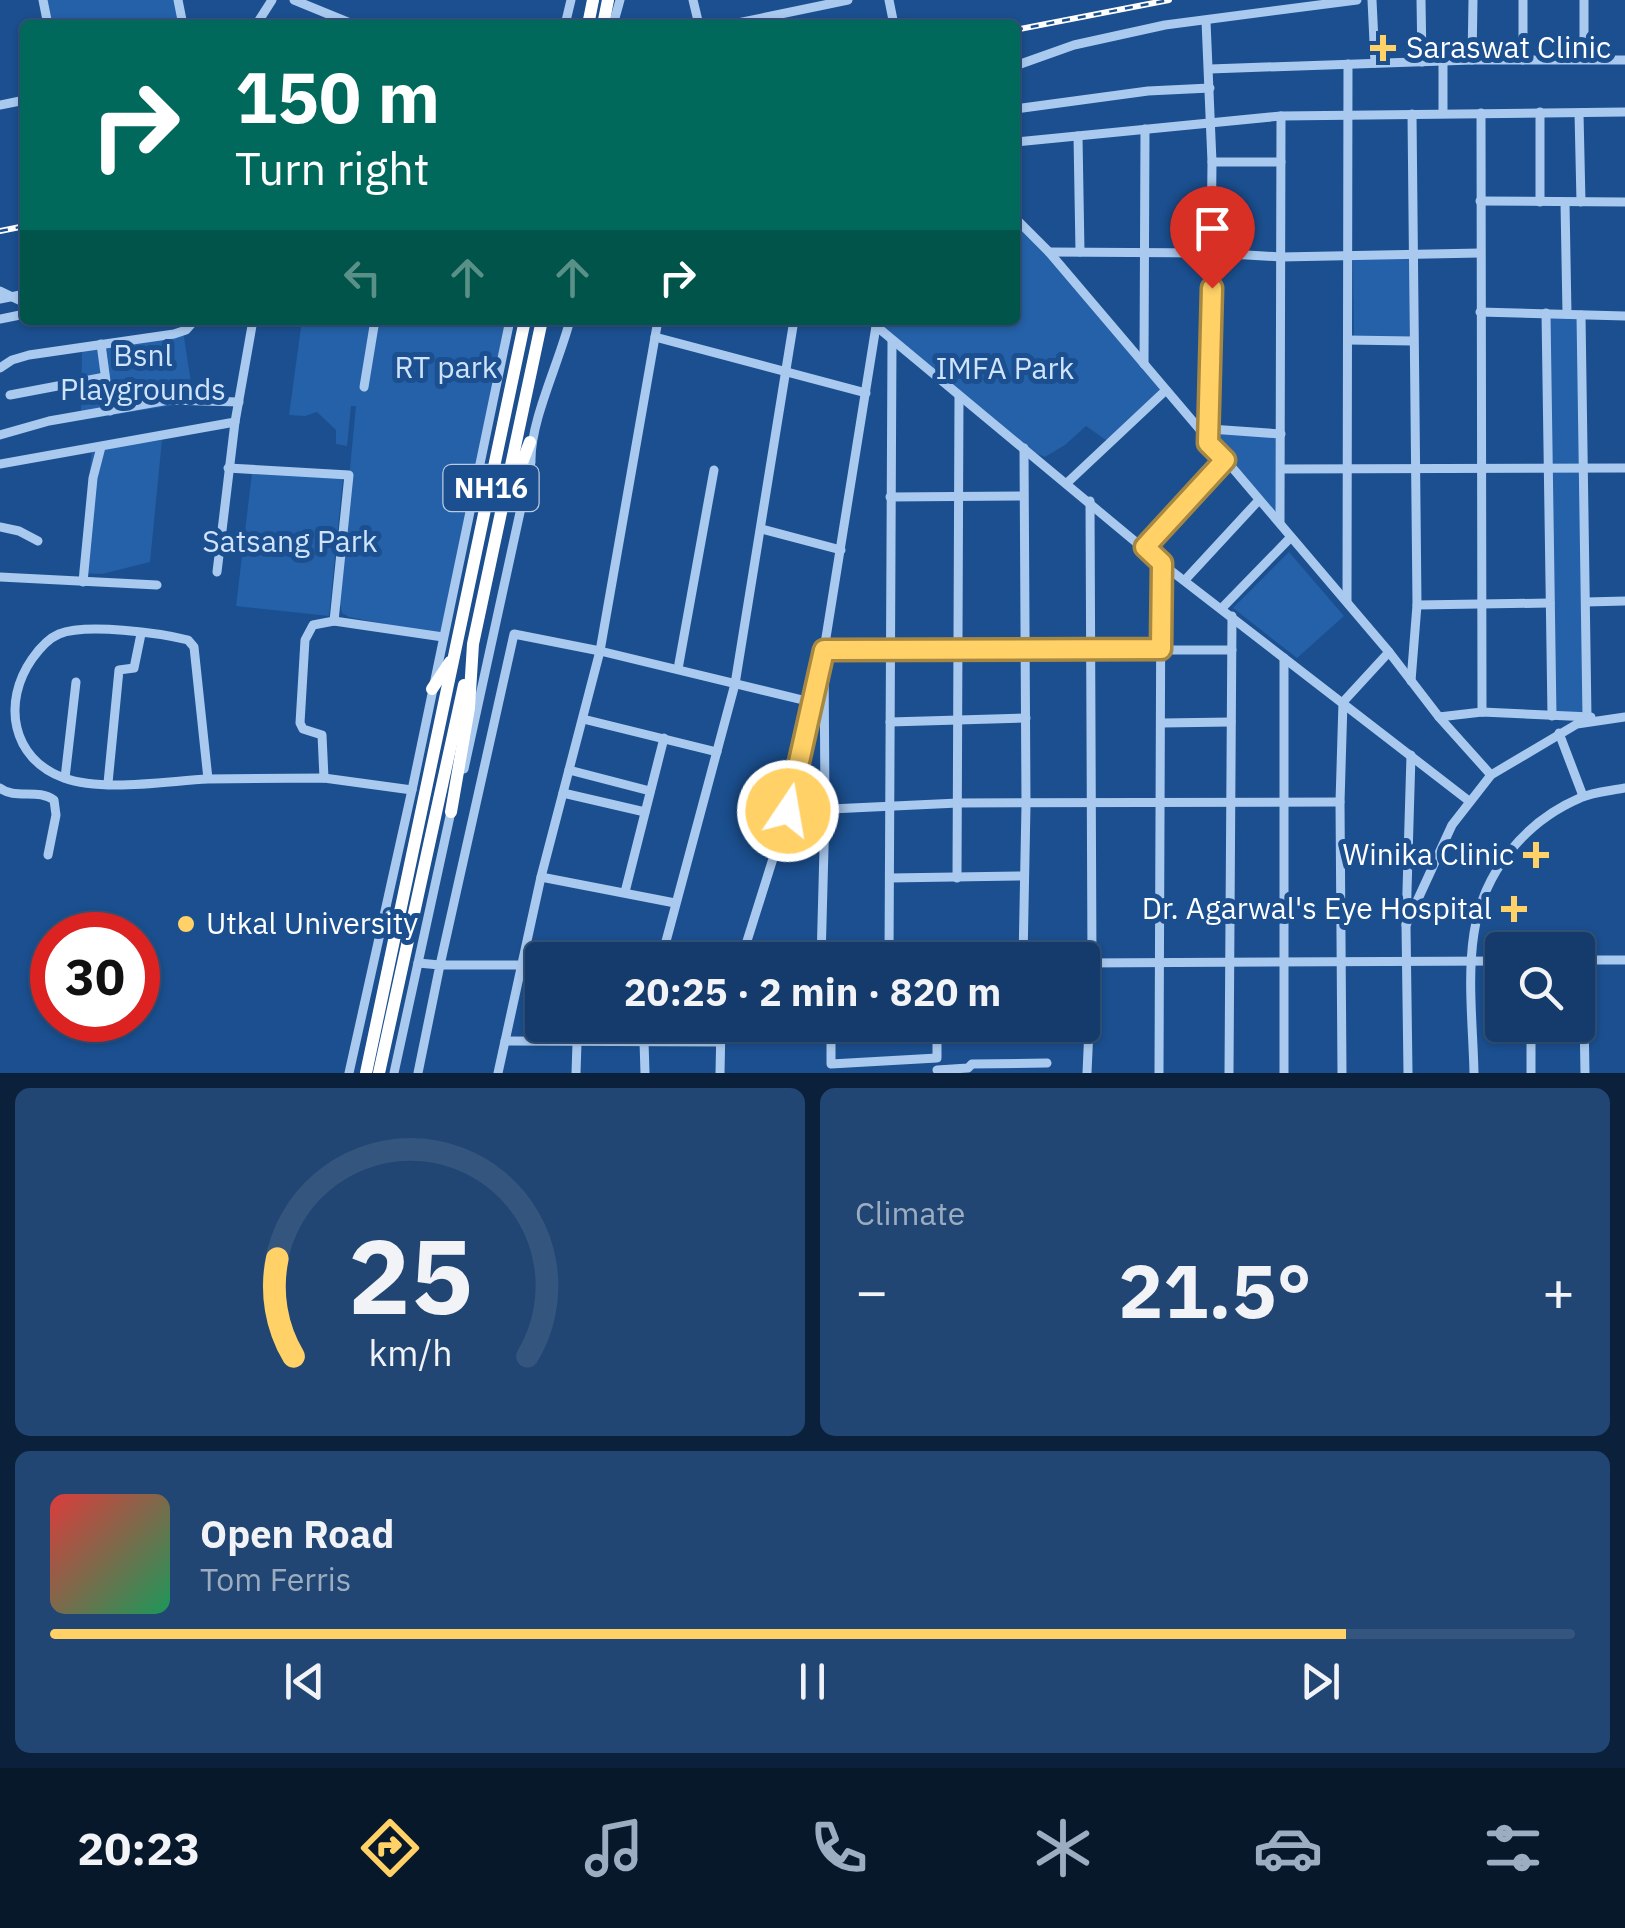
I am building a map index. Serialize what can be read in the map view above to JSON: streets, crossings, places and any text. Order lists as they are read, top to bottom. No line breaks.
{"streets":{"highway":["NH16"]},"parks":["Bsnl Playgrounds","RT park","IMFA Park","Satsang Park"],"places":{"health":["Saraswat Clinic","Winika Clinic","Dr. Agarwal's Eye Hospital"],"other":["Utkal University"]},"page":{"turn":["150 m","Turn right"],"limit":"30","trip":"20:25 · 2 min · 820 m","tile":"Climate","heat":["−","21.5°","+"],"song":["Open Road","Tom Ferris"],"tabs":"20:23","gauge":["25","km/h"]}}
